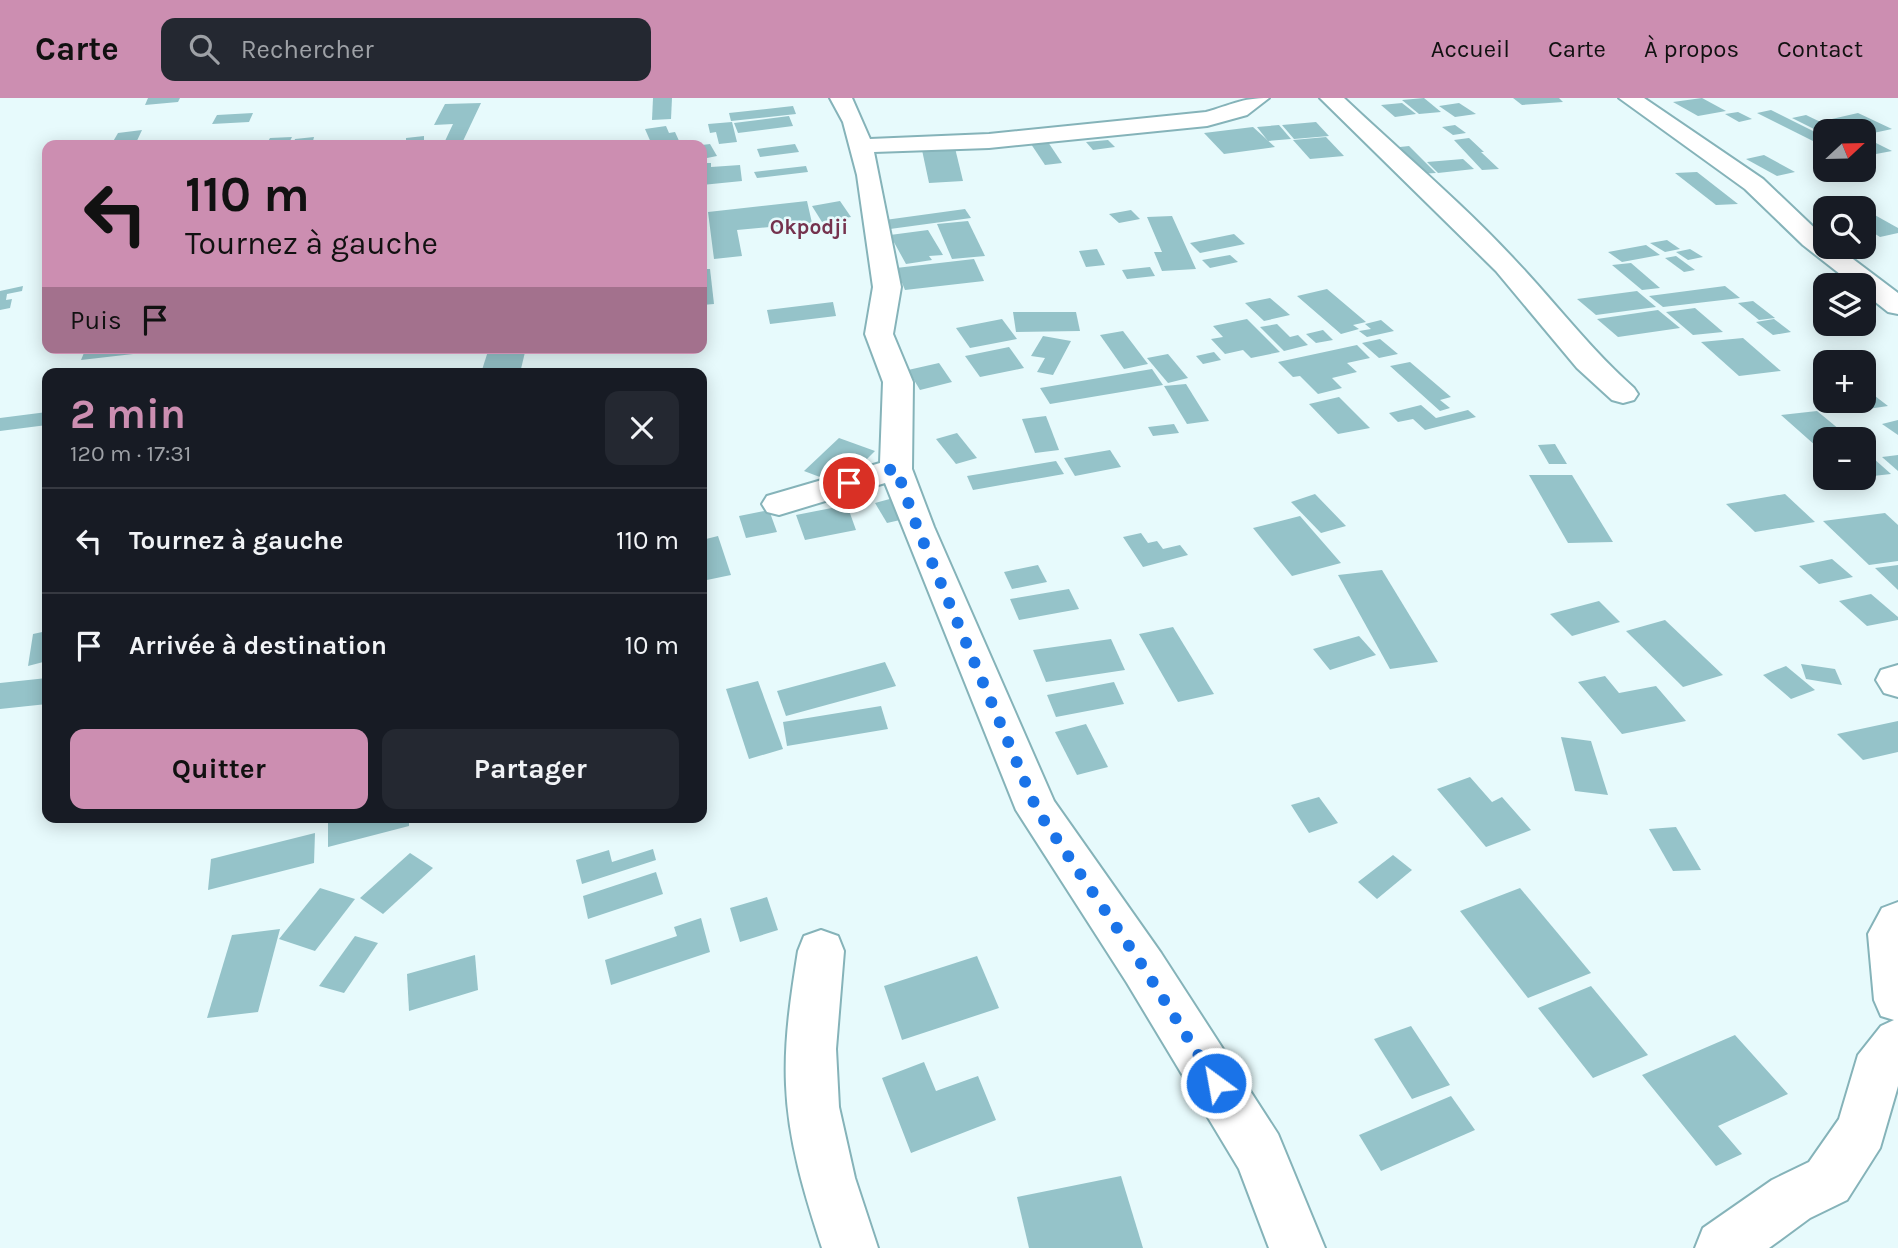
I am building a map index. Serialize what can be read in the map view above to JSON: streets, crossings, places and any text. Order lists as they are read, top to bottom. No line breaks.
{"districts":["Okpodji"],"north":"right","page":{"header":"Carte","search":"Rechercher","nav":["Accueil","Carte","À propos","Contact"],"map_buttons":["+","−"],"turn":["110 m","Tournez à gauche"],"then":"Puis","heading":["2 min","120 m · 17:31"],"list":[{"name":"Tournez à gauche","value":"110 m"},{"name":"Arrivée à destination","value":"10 m"}],"buttons":["Quitter","Partager"]}}
